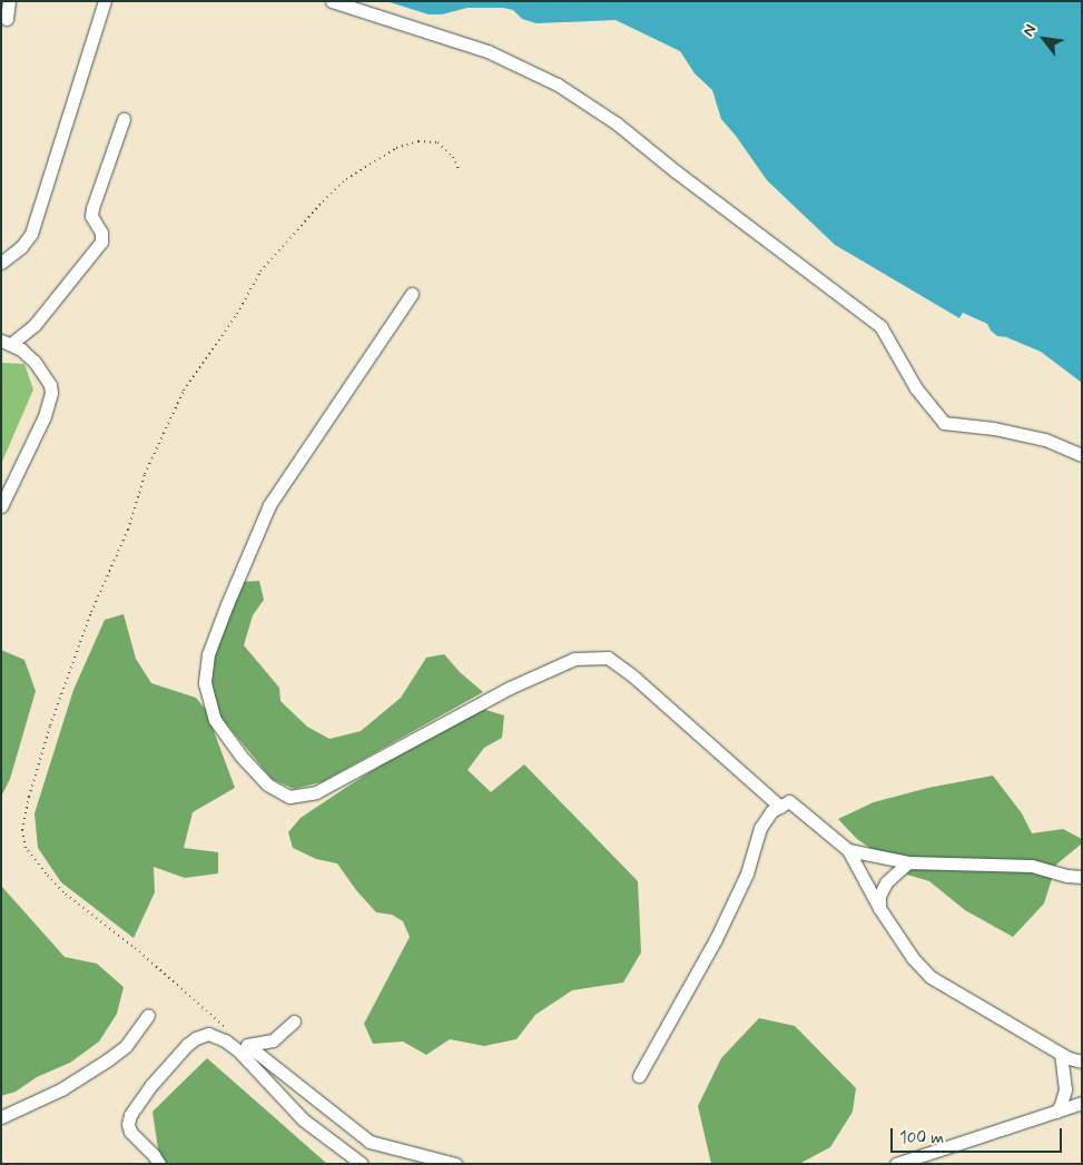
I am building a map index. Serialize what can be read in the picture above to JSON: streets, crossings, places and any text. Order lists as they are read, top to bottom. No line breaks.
{"scale_bar":"100 m","north":"top left"}
